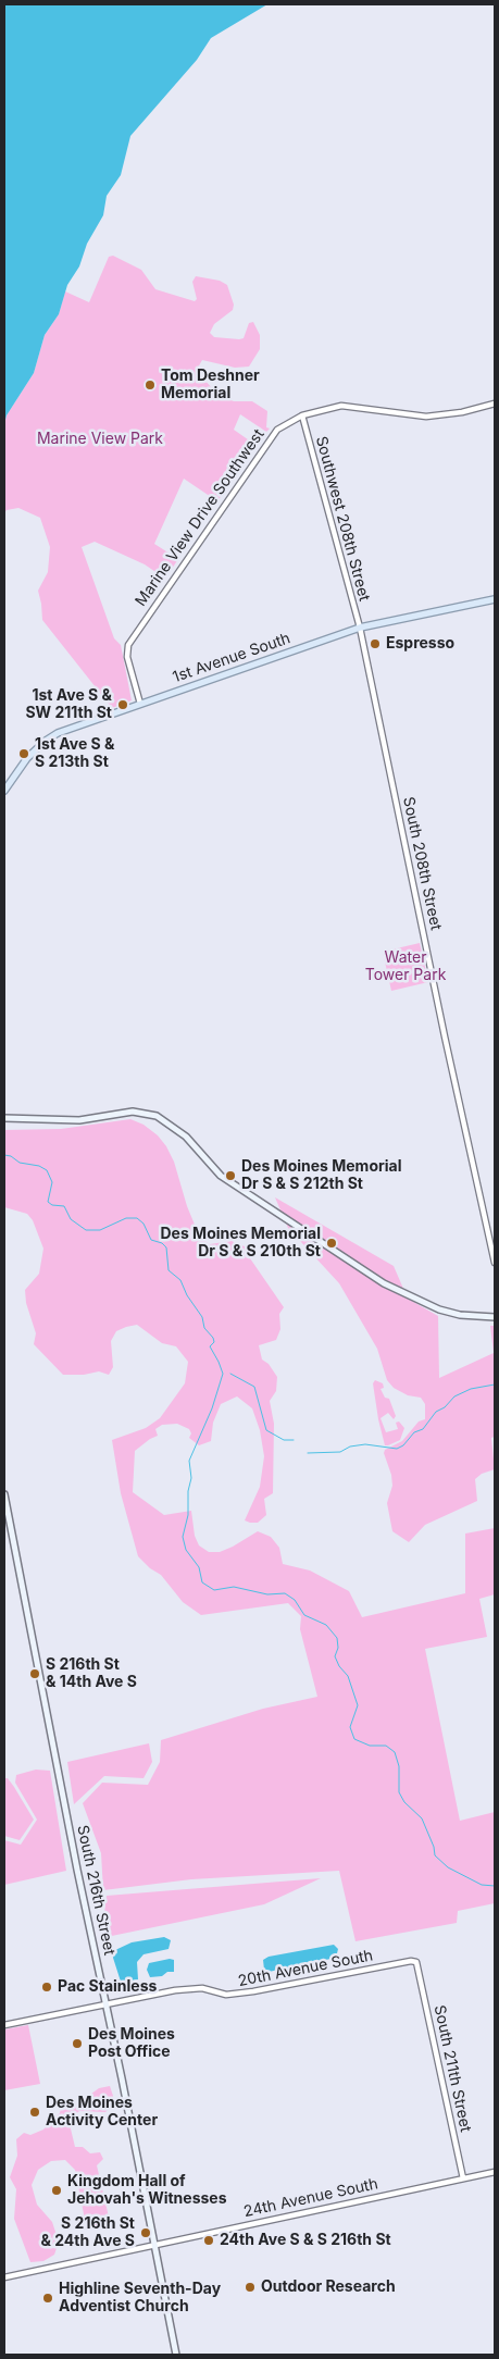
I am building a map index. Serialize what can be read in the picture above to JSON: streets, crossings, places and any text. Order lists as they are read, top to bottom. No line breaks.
{"streets":{"main road":["1st Avenue South","South 216th Street"],"street":["Marine View Drive Southwest","Southwest 208th Street","South 208th Street","20th Avenue South","South 211th Street","24th Avenue South"]},"crossings":[["Marine View Drive Southwest","Southwest 208th Street"],["Marine View Drive Southwest","1st Avenue South"],["Southwest 208th Street","1st Avenue South"],["Southwest 208th Street","South 208th Street"],["1st Avenue South","South 208th Street"],["South 216th Street","20th Avenue South"],["South 216th Street","24th Avenue South"],["20th Avenue South","South 211th Street"],["South 211th Street","24th Avenue South"]],"parks":["Marine View Park","Water Tower Park"],"places":["Tom Deshner Memorial","Espresso","1st Ave S & SW 211th St","1st Ave S & S 213th St","Des Moines Memorial Dr S & S 212th St","Des Moines Memorial Dr S & S 210th St","S 216th St & 14th Ave S","Pac Stainless","Des Moines Post Office","Des Moines Activity Center","Kingdom Hall of Jehovah's Witnesses","S 216th St & 24th Ave S","24th Ave S & S 216th St","Outdoor Research","Highline Seventh-Day Adventist Church"]}
